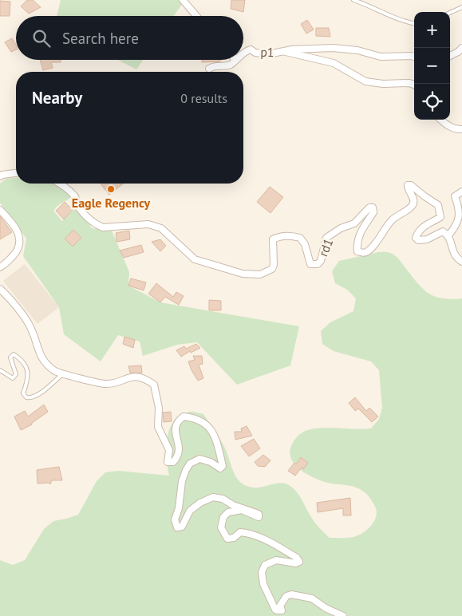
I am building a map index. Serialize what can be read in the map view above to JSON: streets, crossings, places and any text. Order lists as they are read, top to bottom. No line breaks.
{"streets":{"street":["p1","rd1"]},"places":["Eagle Regency"],"page":{"map_buttons":["+","−"],"search":"Search here","heading":["Nearby","0 results"]}}
